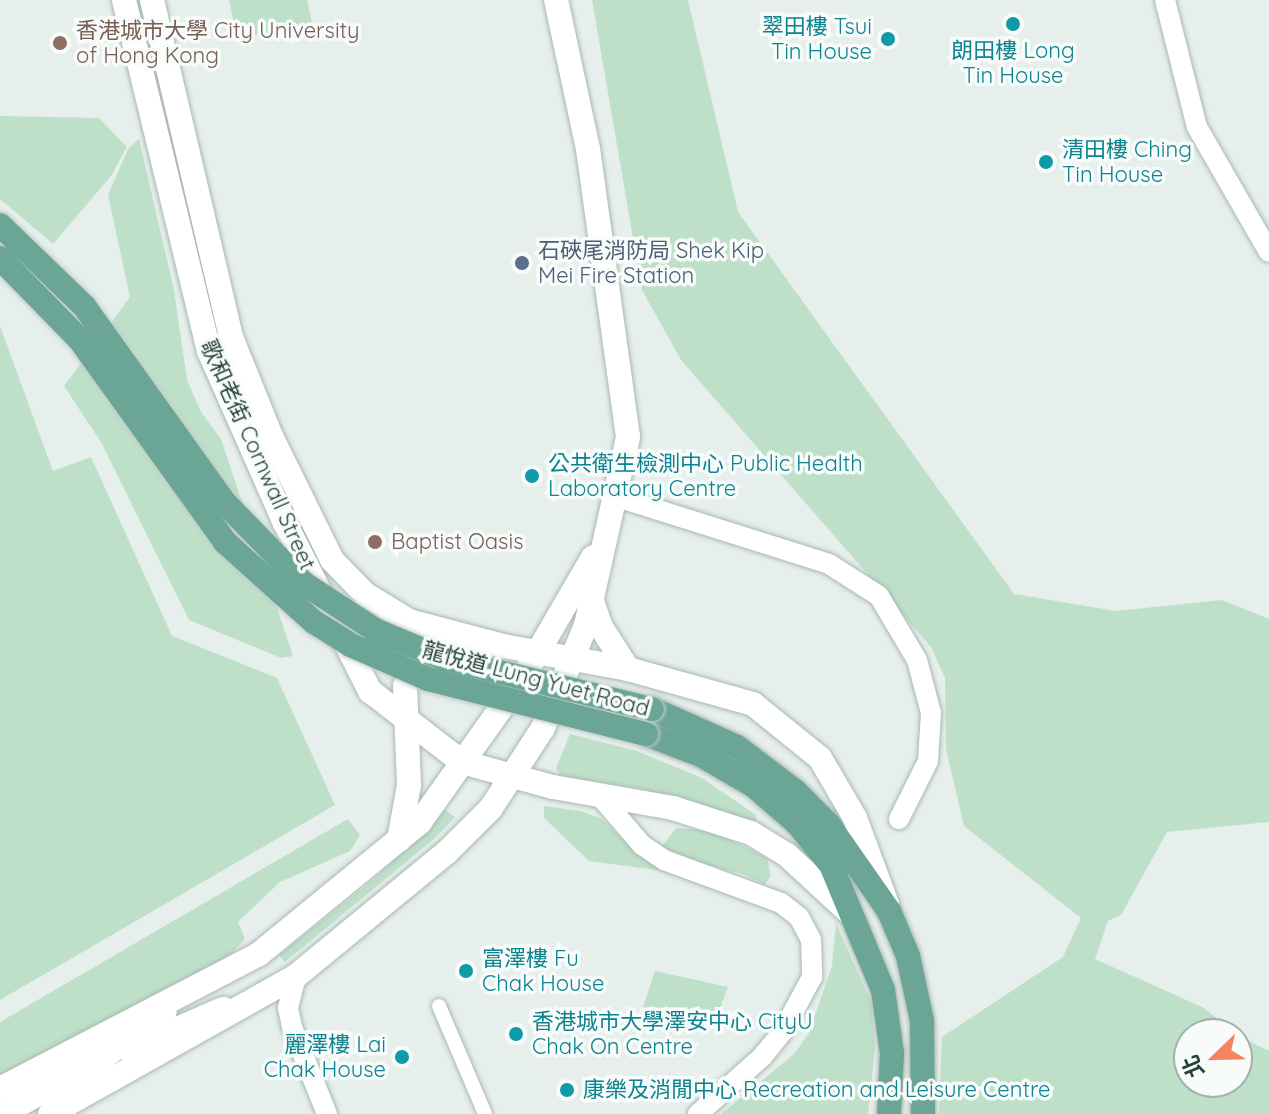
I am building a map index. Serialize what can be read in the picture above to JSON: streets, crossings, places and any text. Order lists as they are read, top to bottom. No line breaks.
{"streets":{"main road":["歌和老街 Cornwall Street","龍悅道 Lung Yuet Road"]},"crossings":[["歌和老街 Cornwall Street","龍悅道 Lung Yuet Road"]],"places":["朗田樓 Long Tin House","翠田樓 Tsui Tin House","香港城市大學 City University of Hong Kong","清田樓 Ching Tin House","石硤尾消防局 Shek Kip Mei Fire Station","公共衛生檢測中心 Public Health Laboratory Centre","Baptist Oasis","富澤樓 Fu Chak House","香港城市大學澤安中心 CityU Chak On Centre","麗澤樓 Lai Chak House","康樂及消閒中心 Recreation and Leisure Centre"],"north":"bottom left"}
